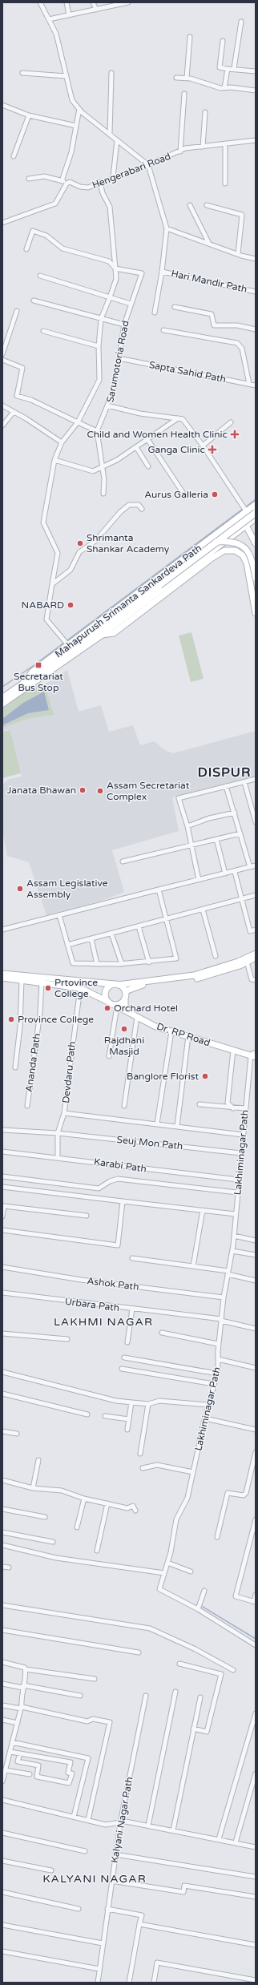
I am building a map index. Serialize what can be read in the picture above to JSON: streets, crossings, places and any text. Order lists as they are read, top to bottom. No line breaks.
{"streets":{"main road":["Mahapurush Srimanta Sankardeva Path","Dr. RP Road"],"street":["Hengerabari Road","Hari Mandir Path","Sarumotoria Road","Sapta Sahid Path","Ananda Path","Devdaru Path","Seuj Mon Path","Lakhiminagar Path","Karabi Path","Ashok Path","Urbara Path","Kalyani Nagar Path"]},"crossings":[["Sarumotoria Road","Sapta Sahid Path"],["Dr. RP Road","Lakhiminagar Path"],["Devdaru Path","Seuj Mon Path"],["Devdaru Path","Karabi Path"],["Seuj Mon Path","Lakhiminagar Path"],["Lakhiminagar Path","Karabi Path"],["Lakhiminagar Path","Ashok Path"],["Lakhiminagar Path","Urbara Path"]],"districts":["DISPUR","LAKHMI NAGAR","KALYANI NAGAR"],"places":{"health":["Child and Women Health Clinic","Ganga Clinic"],"other":["Aurus Galleria","Shrimanta Shankar Academy","NABARD","Janata Bhawan","Assam Secretariat Complex","Assam Legislative Assembly","Prtovince College","Orchard Hotel","Province College","Rajdhani Masjid","Banglore Florist"],"transit":["Secretariat Bus Stop"]}}
